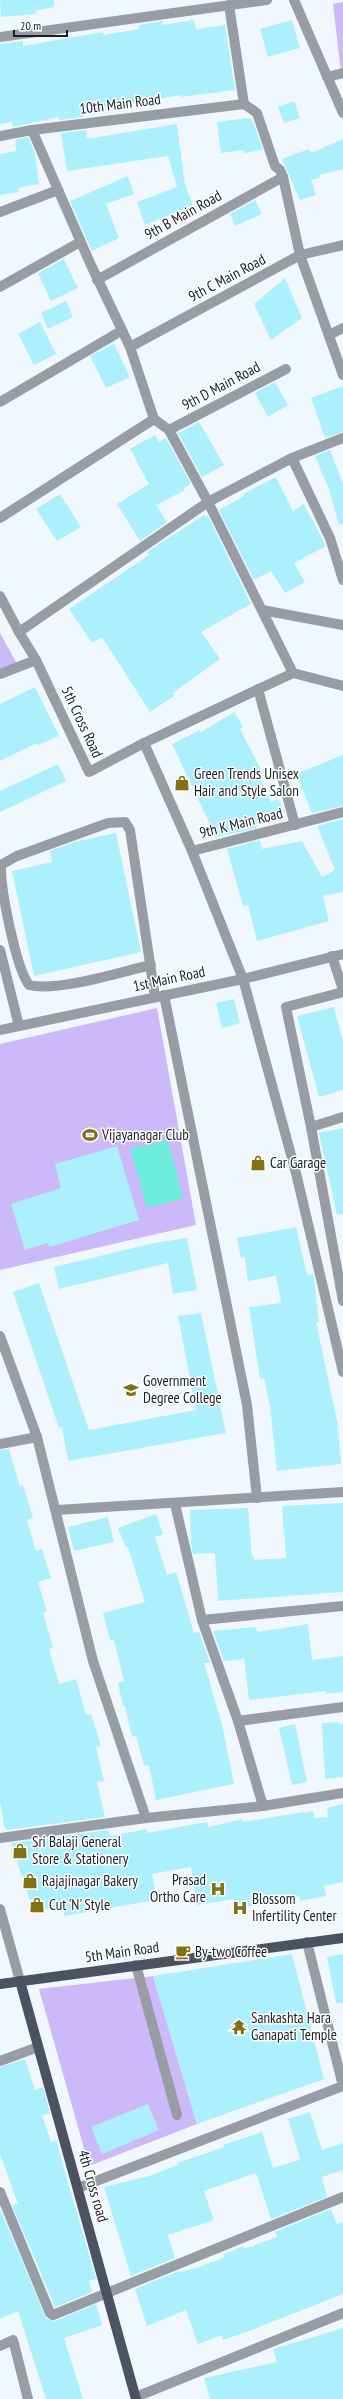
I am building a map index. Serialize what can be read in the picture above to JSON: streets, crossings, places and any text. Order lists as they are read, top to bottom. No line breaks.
{"streets":{"main road":["5th Main Road","4th Cross road"],"street":["10th Main Road","9th B Main Road","9th C Main Road","9th D Main Road","5th Cross Road","9th K Main Road","1st Main Road"]},"crossings":[["5th Main Road","4th Cross road"]],"places":{"shop":["Green Trends Unisex Hair and Style Salon","Car Garage","Sri Balaji General Store & Stationery","Rajajinagar Bakery","Cut 'N' Style"],"sports":["Vijayanagar Club"],"school or university":["Government Degree College"],"hospital":["Prasad Ortho Care","Blossom Infertility Center"],"cafe":["By-two Coffee"],"temple":["Sankashta Hara Ganapati Temple"]},"scale_bar":"20 m"}
